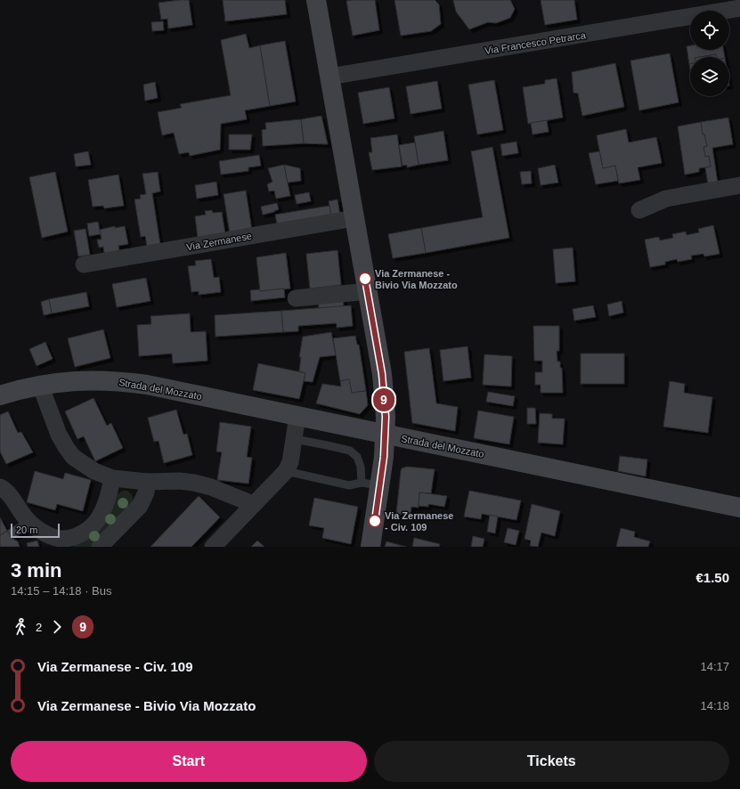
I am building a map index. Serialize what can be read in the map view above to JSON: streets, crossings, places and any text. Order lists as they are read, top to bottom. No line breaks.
{"streets":{"street":["Via Francesco Petrarca","Via Zermanese","Strada del Mozzato"]},"places":["Via Zermanese - Bivio Via Mozzato","Via Zermanese - Civ. 109"],"lines":["bus line 9"],"scale_bar":"20 m","page":{"on_map":"9","scale":"20 m","heading":["3 min","14:15 – 14:18 · Bus","€1.50"],"legs":["2","9"],"list":[{"name":"Via Zermanese - Civ. 109","value":"14:17"},{"name":"Via Zermanese - Bivio Via Mozzato","value":"14:18"}],"buttons":["Start","Tickets"]}}
